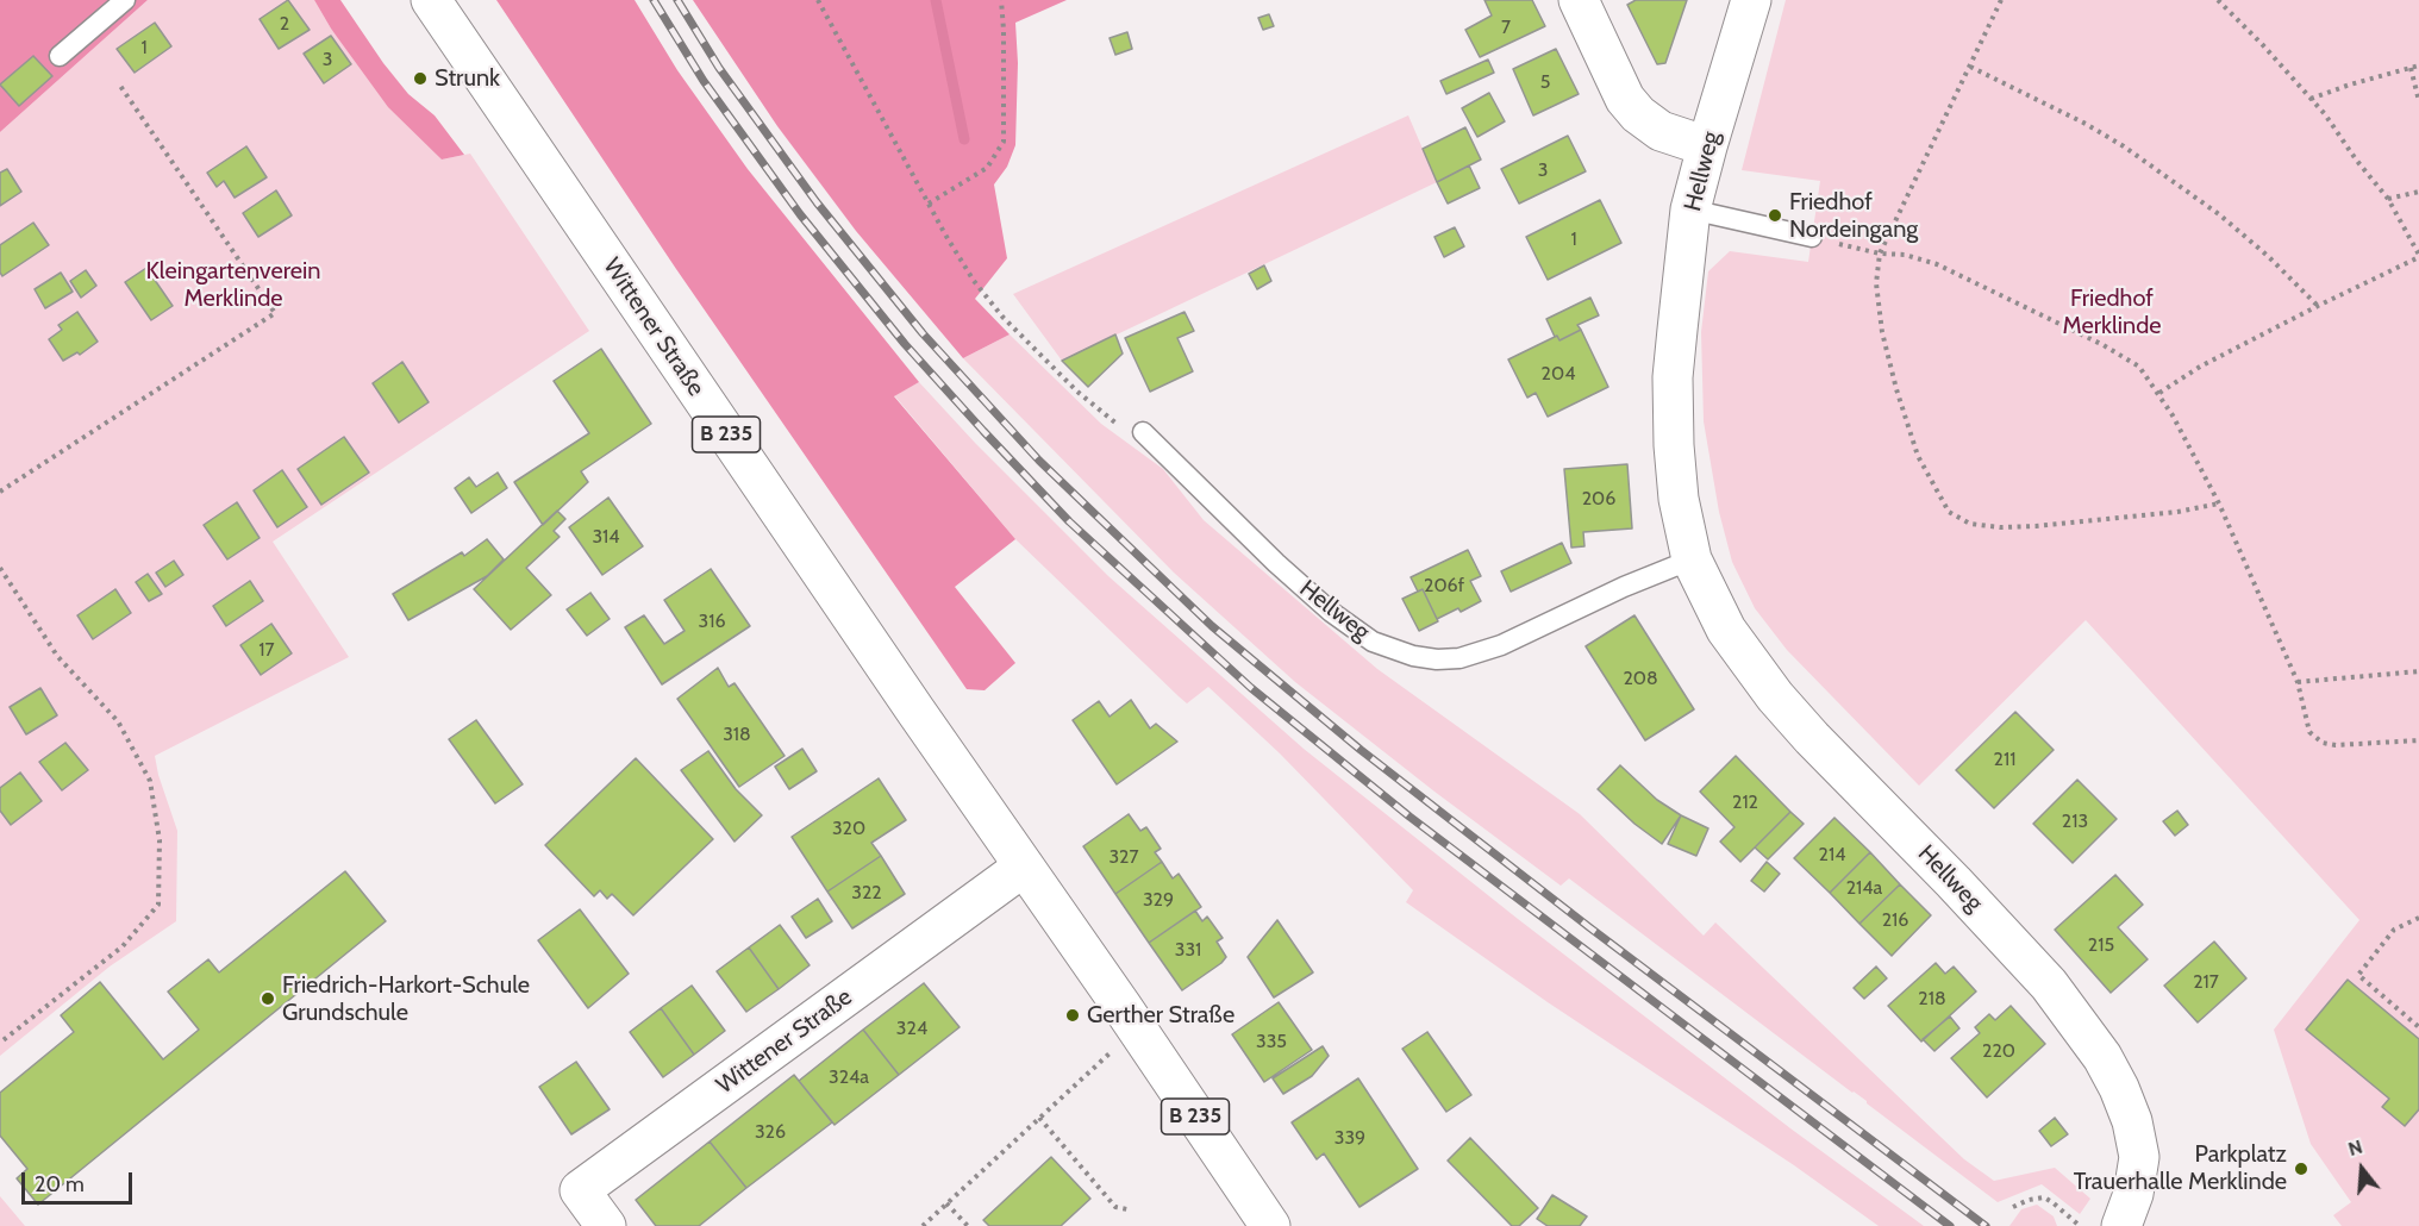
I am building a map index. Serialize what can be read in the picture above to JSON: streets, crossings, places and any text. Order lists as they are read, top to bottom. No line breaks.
{"streets":{"street":["Hellweg","Wittener Straße","B 235"]},"parks":["Kleingartenverein Merklinde","Friedhof Merklinde"],"places":["Strunk","Friedhof Nordeingang","Friedrich-Harkort-Schule Grundschule","Gerther Straße","Parkplatz Trauerhalle Merklinde"],"house_numbers":["2","7","1","3","5","3","1","204","206","314","206f","316","17","208","318","211","212","213","320","214","327","214a","322","329","216","215","331","217","218","324","335","220","324a","326","339"],"scale_bar":"20 m","north":"top"}
